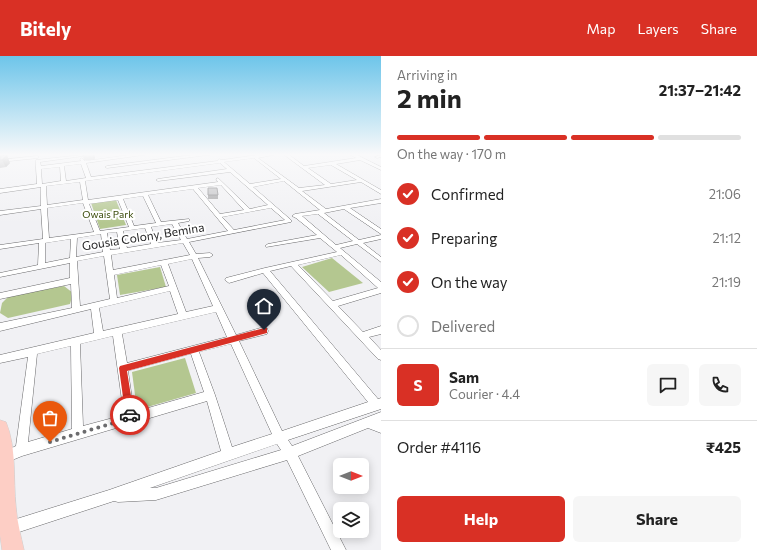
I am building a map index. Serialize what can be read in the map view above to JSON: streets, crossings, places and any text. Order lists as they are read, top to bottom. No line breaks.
{"streets":{"street":["Gousia Colony, Bemina"]},"parks":["Owais Park"],"north":"right","page":{"header":"Bitely","nav":["Map","Layers","Share"],"heading":["2 min","Arriving in","21:37–21:42"],"panel":["Sam","Courier · 4.4","Order #4116","₹425"],"bar":"On the way · 170 m","list":[["Confirmed","21:06"],["Preparing","21:12"],["On the way","21:19"],"Delivered"],"round":"S","buttons":["Help","Share"]}}
